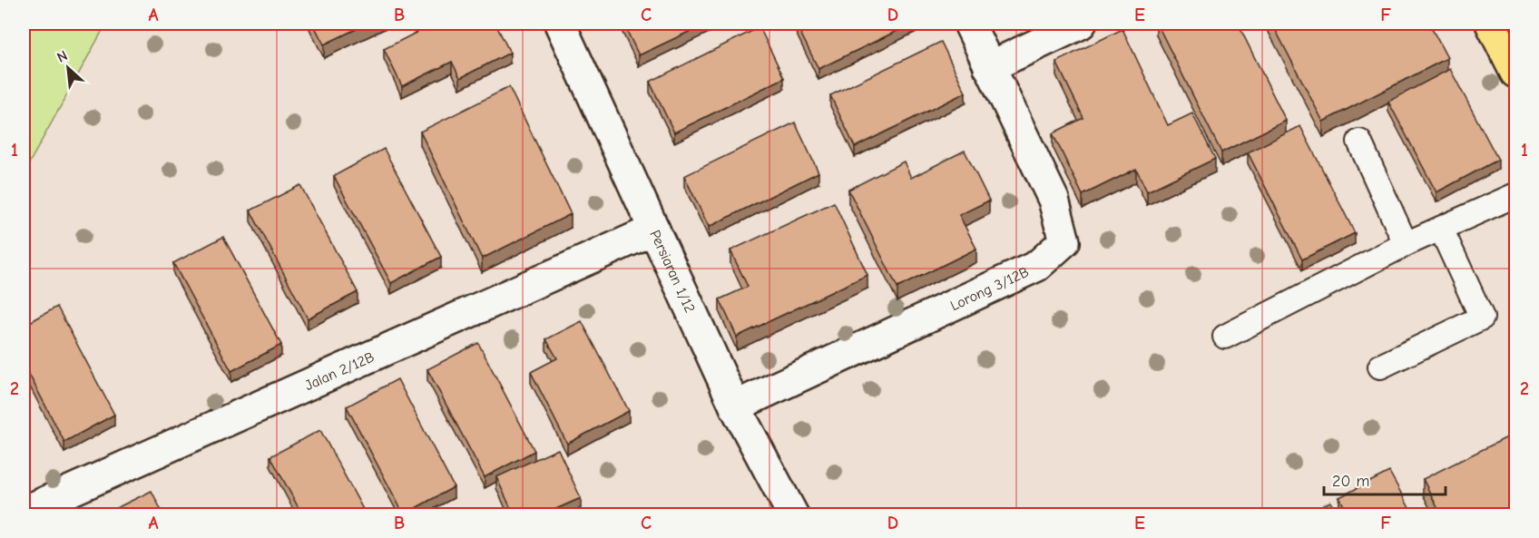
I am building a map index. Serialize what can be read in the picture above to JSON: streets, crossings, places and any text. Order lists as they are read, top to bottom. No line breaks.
{"streets":{"street":["Persiaran 1/12","Lorong 3/12B","Jalan 2/12B"]},"crossings":[["Persiaran 1/12","Lorong 3/12B"],["Persiaran 1/12","Jalan 2/12B"]],"scale_bar":"20 m","north":"top left","grid":{"columns":["A","B","C","D","E","F"],"rows":["1","2"]}}
